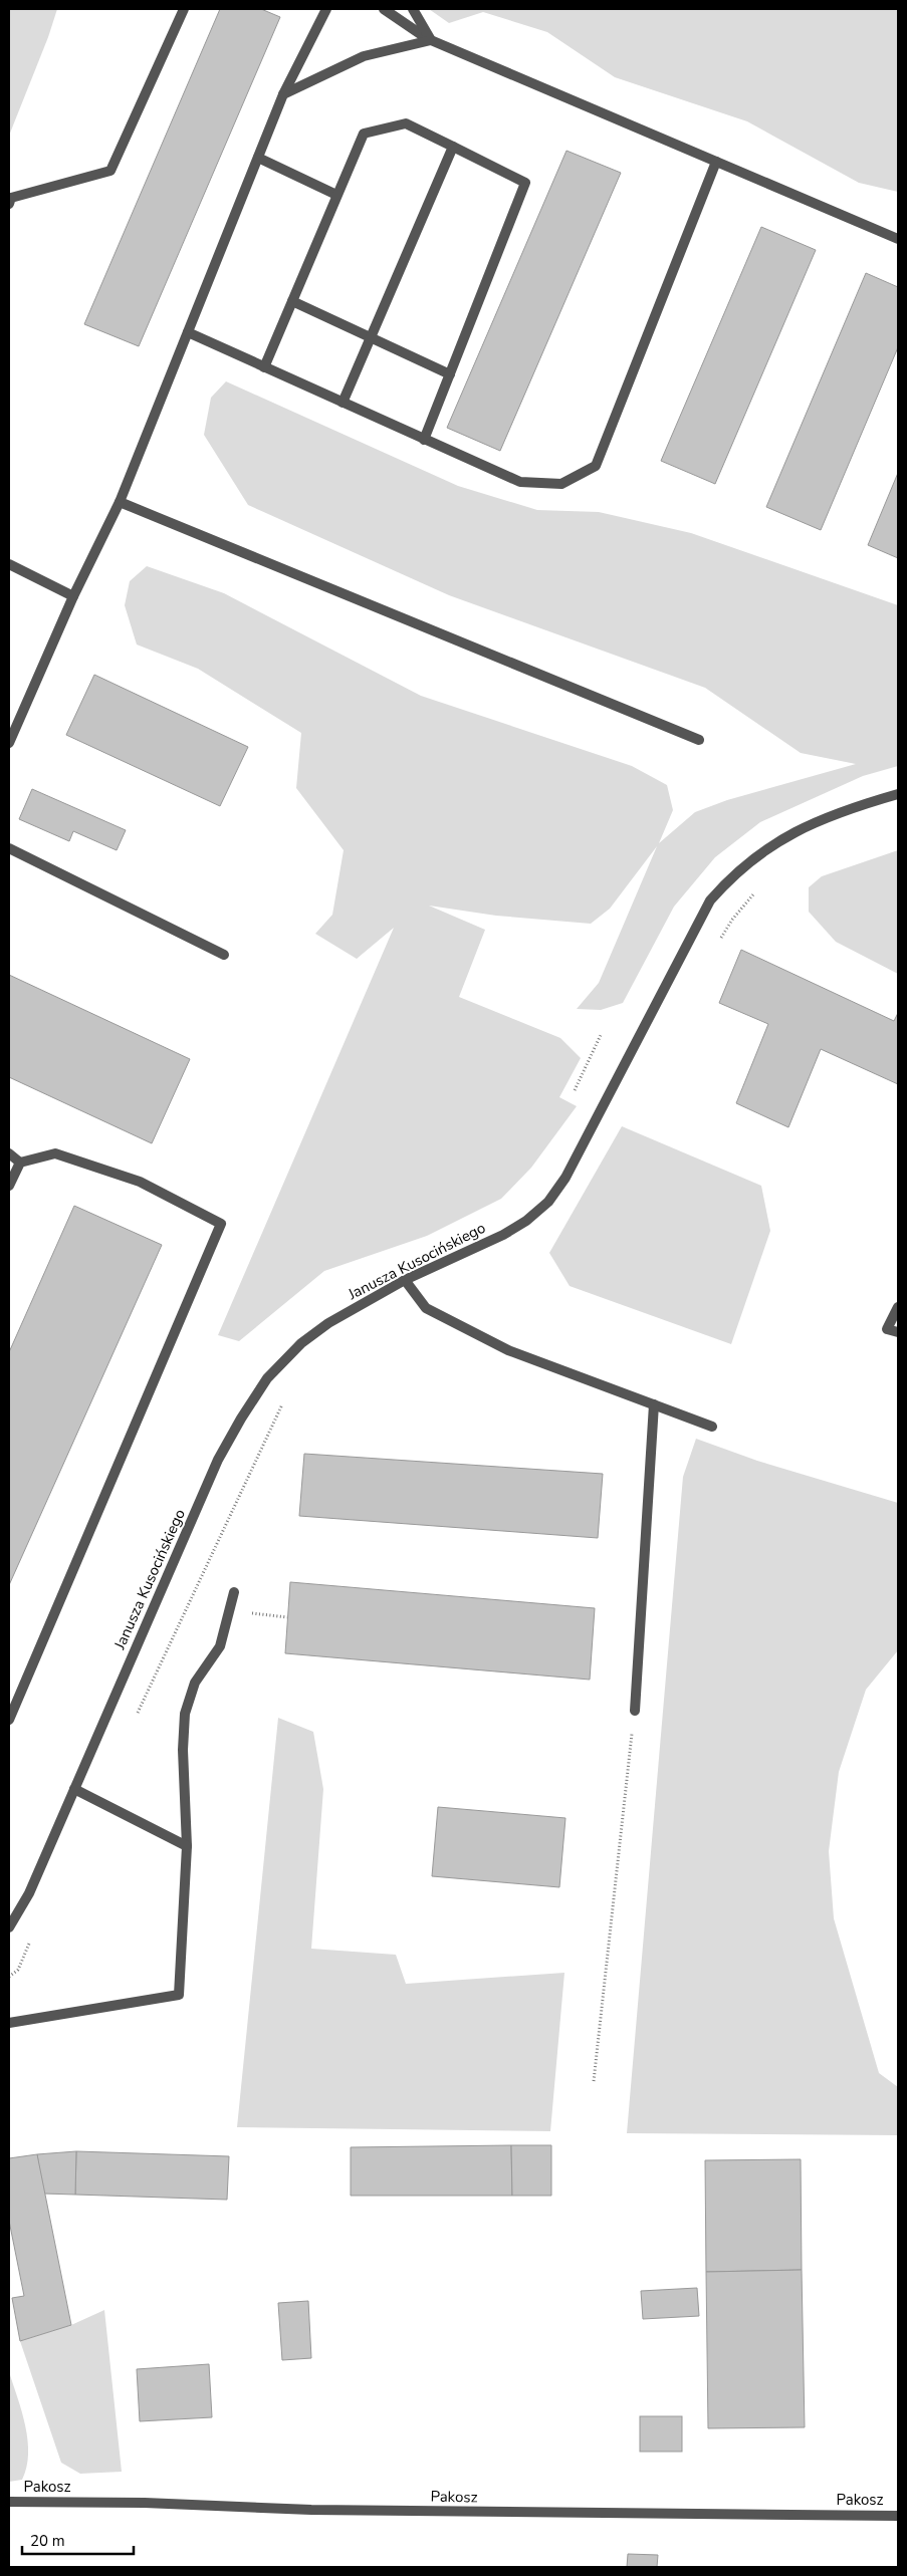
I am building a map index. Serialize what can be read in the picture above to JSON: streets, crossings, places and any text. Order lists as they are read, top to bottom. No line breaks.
{"streets":{"street":["Janusza Kusocińskiego","Pakosz"]},"scale_bar":"20 m"}
